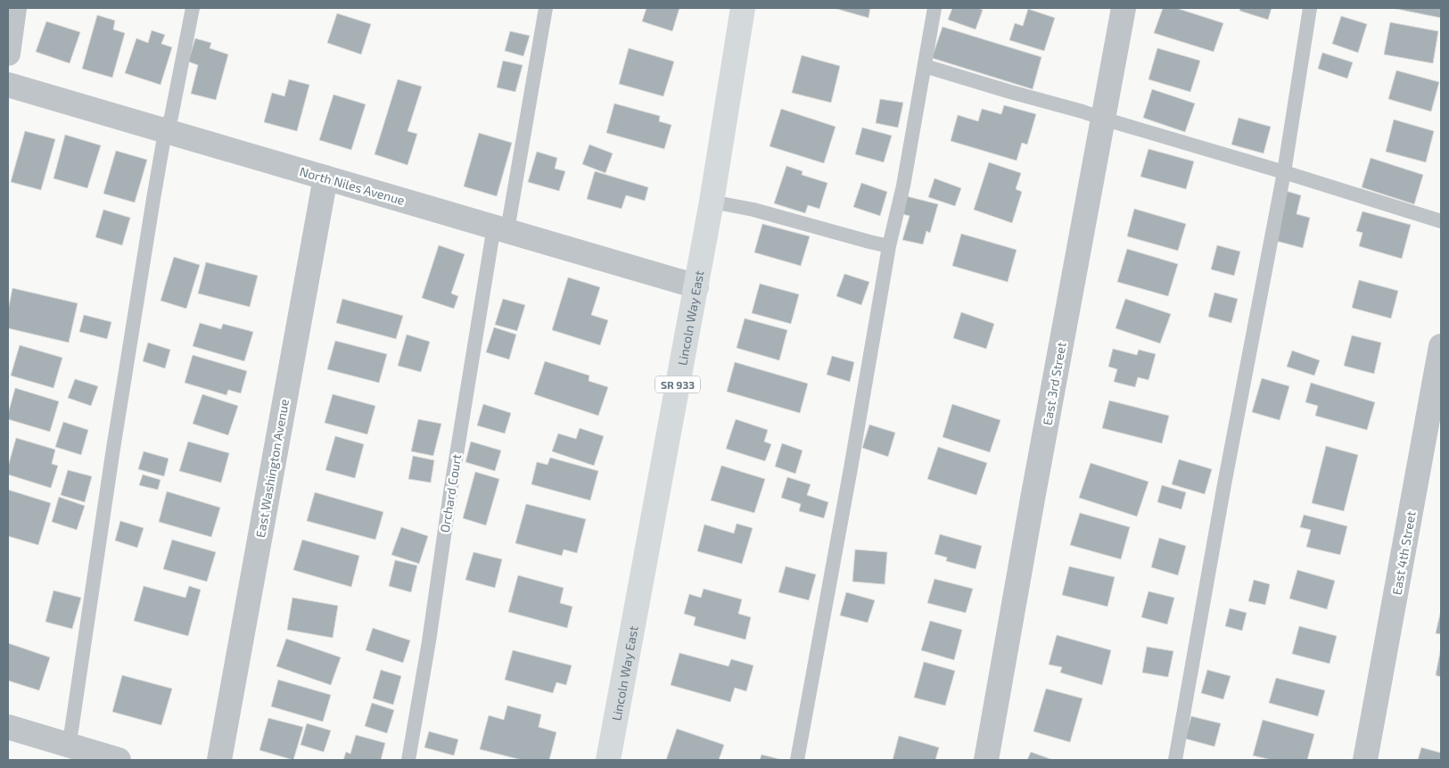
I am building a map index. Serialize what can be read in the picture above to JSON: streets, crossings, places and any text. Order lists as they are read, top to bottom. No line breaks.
{"streets":{"main road":["Lincoln Way East","SR 933"],"street":["North Niles Avenue","East 3rd Street","East Washington Avenue","East 4th Street"],"lane":["Orchard Court"]},"crossings":[["North Niles Avenue","Lincoln Way East"],["North Niles Avenue","East Washington Avenue"],["North Niles Avenue","Orchard Court"]]}
